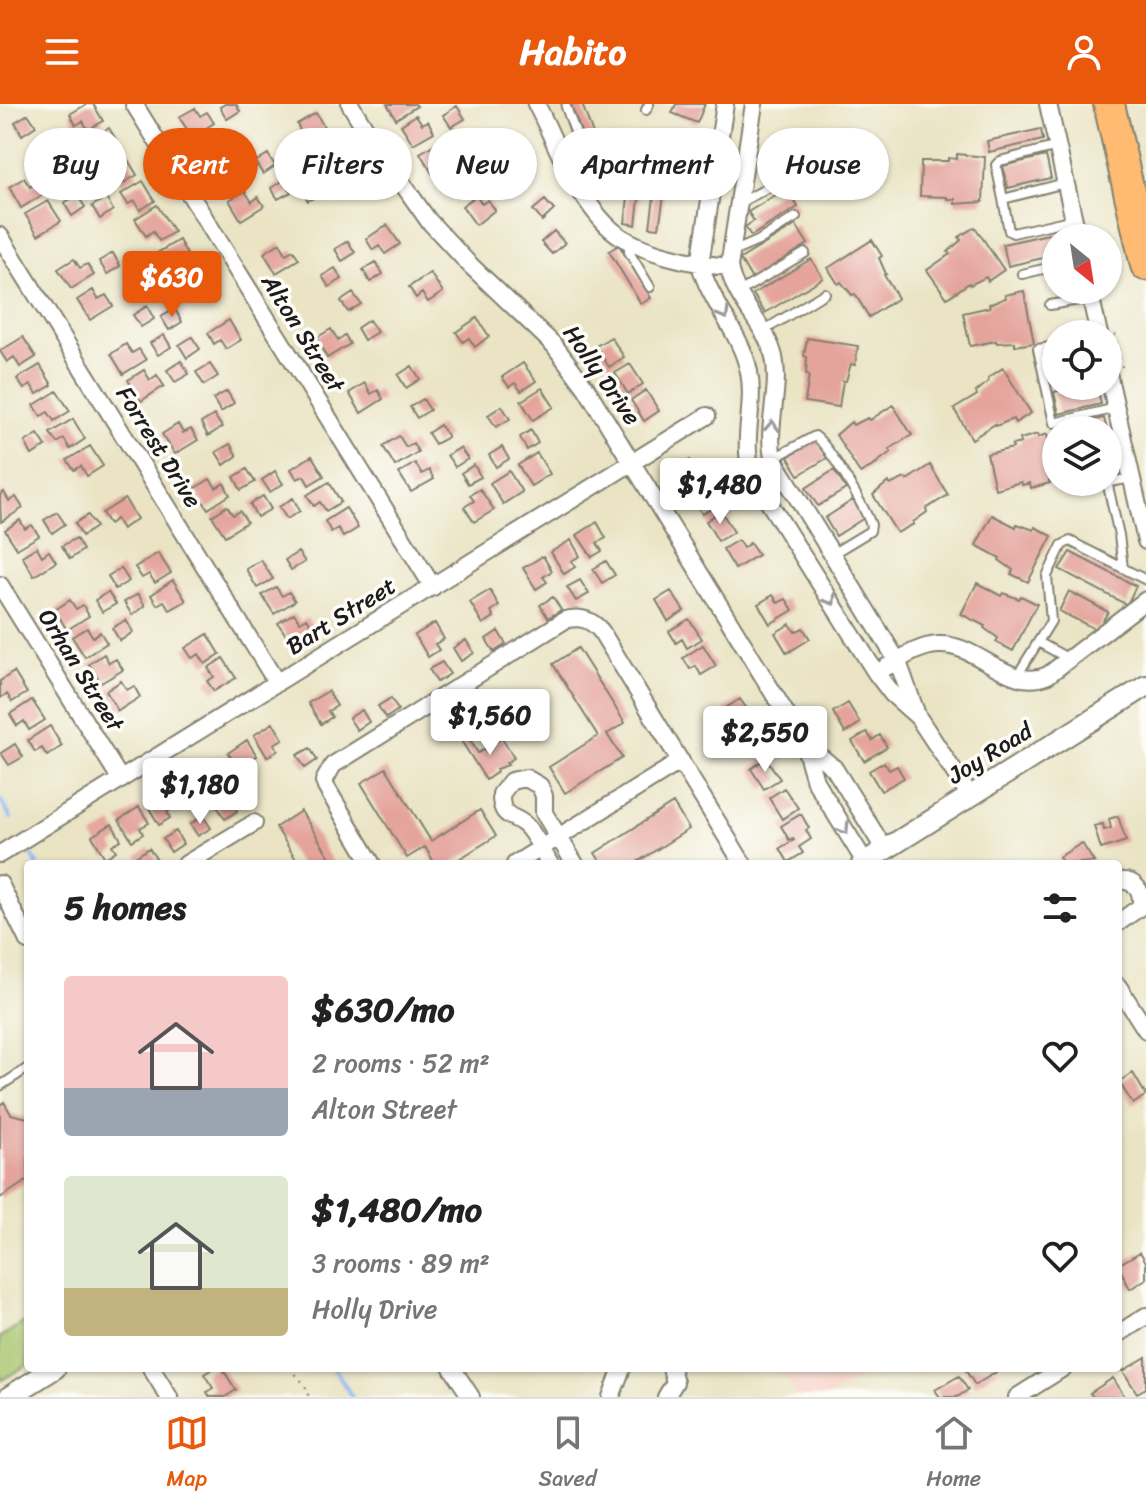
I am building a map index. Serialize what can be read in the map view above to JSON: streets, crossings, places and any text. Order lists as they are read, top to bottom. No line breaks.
{"streets":{"street":["Alton Street","Holly Drive","Forrest Drive","Bart Street","Orhan Street","Joy Road"]},"crossings":[["Alton Street","Bart Street"],["Holly Drive","Bart Street"],["Holly Drive","Joy Road"],["Forrest Drive","Bart Street"],["Bart Street","Orhan Street"]],"north":"bottom right","page":{"header":"Habito","chip":["Buy","Rent","Filters","New","Apartment","House"],"price":["$630","$1,480","$1,560","$2,550","$1,180"],"heading":"5 homes","list":[{"name":"$630/mo","note":"2 rooms · 52 m² · Alton Street"},{"name":"$1,480/mo","note":"3 rooms · 89 m² · Holly Drive"}],"tabs":["Map","Saved","Home"]}}
